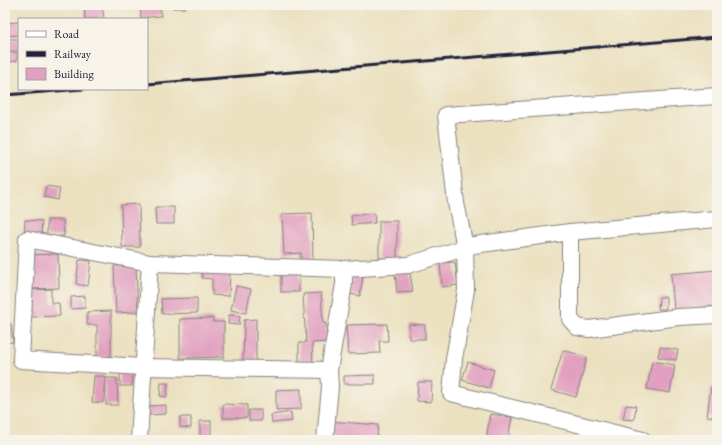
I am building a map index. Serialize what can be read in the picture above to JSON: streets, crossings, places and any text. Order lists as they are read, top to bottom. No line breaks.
{"legend":["Road","Railway","Building"]}
